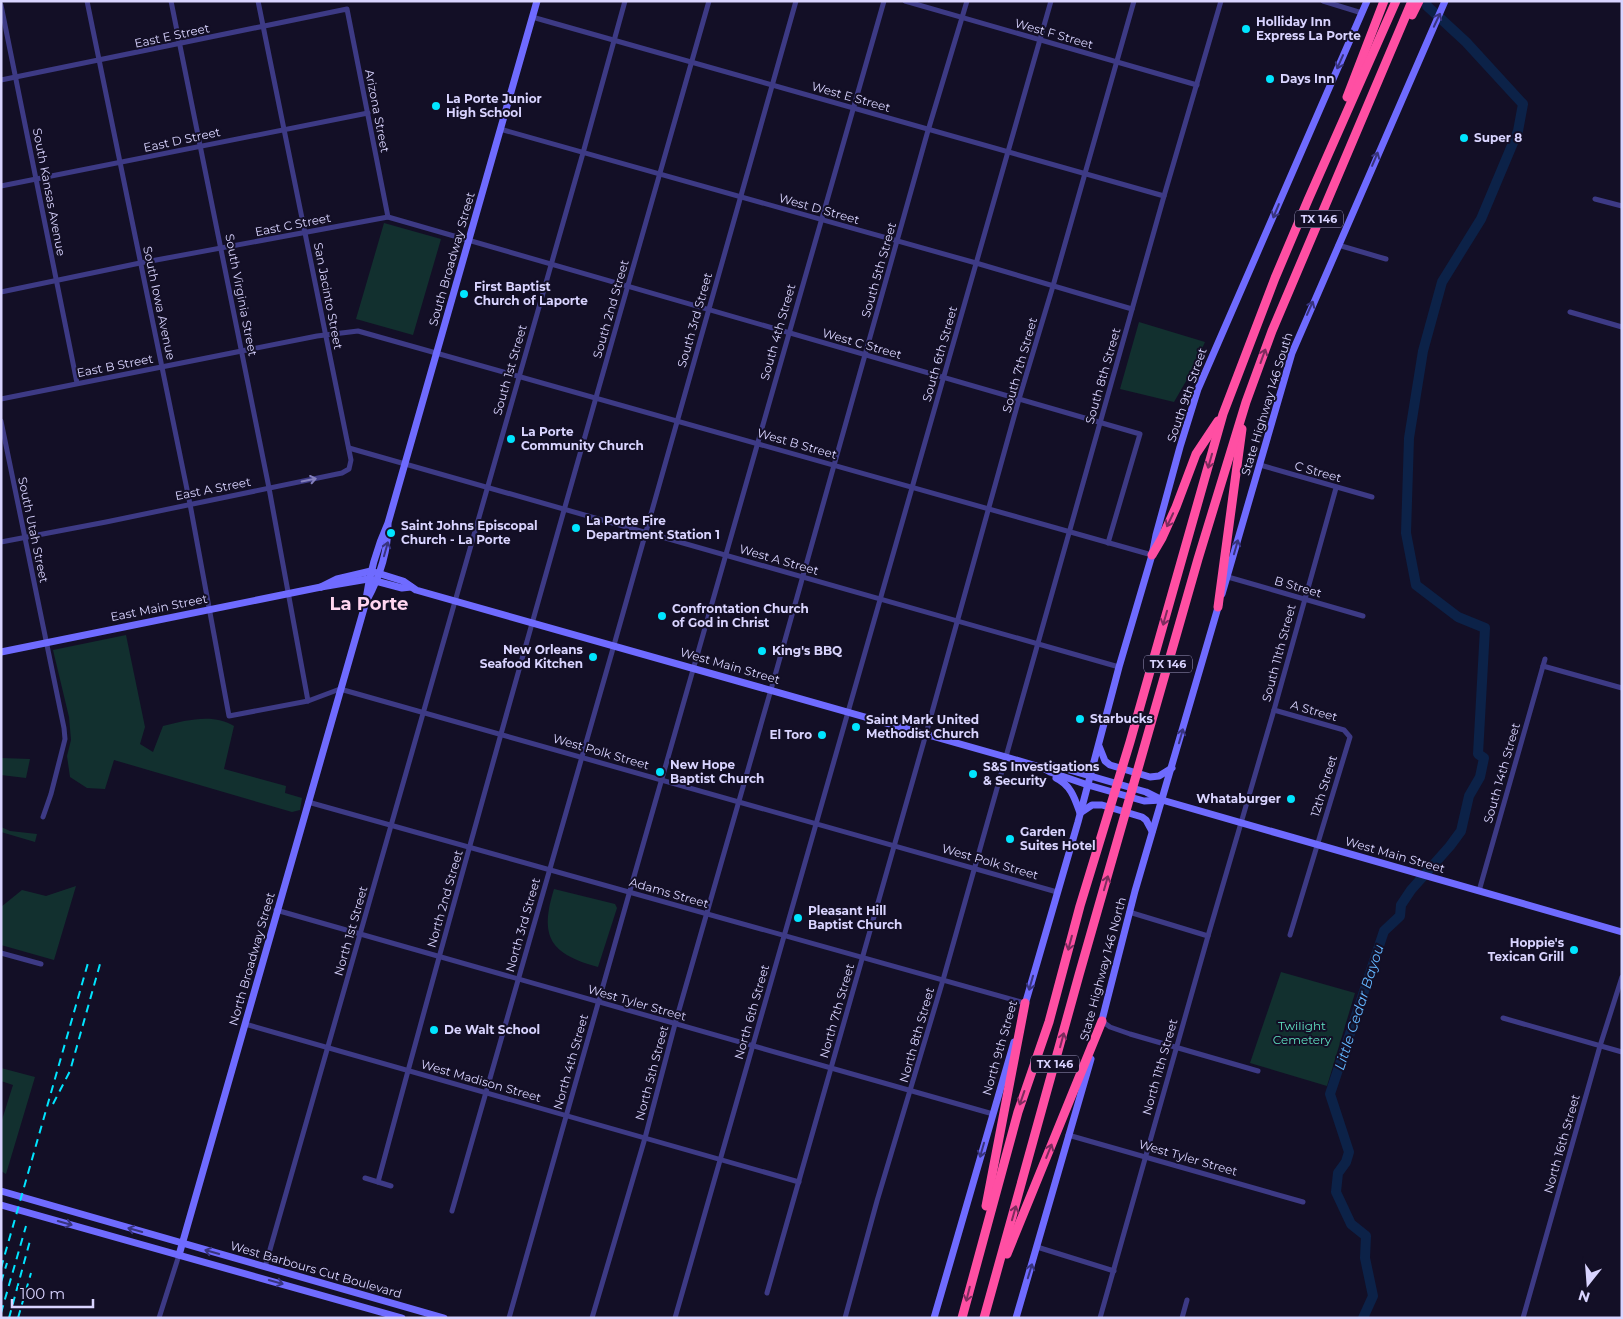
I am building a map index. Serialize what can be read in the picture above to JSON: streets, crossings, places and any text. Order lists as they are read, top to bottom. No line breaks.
{"streets":{"highway":["TX 146"],"main road":["South Broadway Street","South 9th Street","State Highway 146 South","East Main Street","West Main Street","North Broadway Street","State Highway 146 North","North 9th Street","West Barbours Cut Boulevard"],"street":["West F Street","East E Street","West E Street","Arizona Street","East D Street","South Kansas Avenue","West D Street","East C Street","South 5th Street","South Virginia Street","San Jacinto Street","South Iowa Avenue","South 2nd Street","South 3rd Street","South 4th Street","West C Street","South 6th Street","South 7th Street","East B Street","South 1st Street","South 8th Street","West B Street","C Street","East A Street","South Utah Street","West A Street","B Street","South 11th Street","A Street","West Polk Street","South 14th Street","12th Street","Adams Street","North 2nd Street","North 3rd Street","North 1st Street","West Tyler Street","North 7th Street","North 6th Street","North 8th Street","North 4th Street","North 11th Street","North 5th Street","West Madison Street","North 16th Street"]},"crossings":[["West F Street","South 5th Street"],["West F Street","South 6th Street"],["West F Street","South 7th Street"],["West F Street","South 8th Street"],["East E Street","Arizona Street"],["East E Street","South Kansas Avenue"],["East E Street","South Virginia Street"],["East E Street","San Jacinto Street"],["East E Street","South Iowa Avenue"],["West E Street","South Broadway Street"],["West E Street","South 5th Street"],["West E Street","South 2nd Street"],["West E Street","South 3rd Street"],["West E Street","South 4th Street"],["West E Street","South 6th Street"],["West E Street","South 7th Street"],["West E Street","South 1st Street"],["West E Street","South 8th Street"],["Arizona Street","East D Street"],["Arizona Street","East C Street"],["East D Street","South Kansas Avenue"],["East D Street","South Virginia Street"],["East D Street","San Jacinto Street"],["East D Street","South Iowa Avenue"],["South Kansas Avenue","East C Street"],["South Kansas Avenue","East B Street"],["West D Street","South Broadway Street"],["West D Street","South 5th Street"],["West D Street","South 2nd Street"],["West D Street","South 3rd Street"],["West D Street","South 4th Street"],["West D Street","South 6th Street"],["West D Street","South 7th Street"],["West D Street","South 1st Street"],["West D Street","South 8th Street"],["East C Street","South Broadway Street"],["East C Street","South Virginia Street"],["East C Street","San Jacinto Street"],["East C Street","South Iowa Avenue"],["East C Street","West C Street"],["South Broadway Street","West C Street"],["South Broadway Street","East B Street"],["South Broadway Street","West B Street"],["South Broadway Street","West A Street"],["South Broadway Street","East Main Street"],["South Broadway Street","West Main Street"],["South Broadway Street","North Broadway Street"],["South 5th Street","West C Street"],["South 5th Street","West B Street"],["South 5th Street","West A Street"],["South 5th Street","West Main Street"],["South 5th Street","North 5th Street"],["South Virginia Street","South Iowa Avenue"],["South Virginia Street","East B Street"],["South Virginia Street","East A Street"],["South Virginia Street","East Main Street"],["San Jacinto Street","East B Street"],["San Jacinto Street","East A Street"],["South Iowa Avenue","East B Street"],["South Iowa Avenue","East A Street"],["South Iowa Avenue","East Main Street"],["South 2nd Street","West C Street"],["South 2nd Street","West B Street"],["South 2nd Street","West A Street"],["South 2nd Street","West Main Street"],["South 2nd Street","North 2nd Street"],["South 3rd Street","West C Street"],["South 3rd Street","West B Street"],["South 3rd Street","West A Street"],["South 3rd Street","West Main Street"],["South 3rd Street","North 3rd Street"],["South 4th Street","West C Street"],["South 4th Street","West B Street"],["South 4th Street","West A Street"],["South 4th Street","West Main Street"],["South 4th Street","North 4th Street"],["West C Street","South 6th Street"],["West C Street","South 7th Street"],["West C Street","South 1st Street"],["West C Street","South 8th Street"],["West C Street","West B Street"],["South 6th Street","West B Street"],["South 6th Street","West A Street"],["South 6th Street","West Main Street"],["South 6th Street","North 6th Street"],["South 7th Street","West B Street"],["South 7th Street","West A Street"],["South 7th Street","West Main Street"],["South 7th Street","North 7th Street"],["East B Street","West B Street"],["South 1st Street","West B Street"],["South 1st Street","West A Street"],["South 1st Street","West Main Street"],["South 1st Street","North 1st Street"],["South 8th Street","West B Street"],["South 8th Street","West A Street"],["South 8th Street","West Main Street"],["South 8th Street","North 8th Street"],["South 9th Street","West B Street"],["South 9th Street","West A Street"],["South 9th Street","West Main Street"],["South 9th Street","North 9th Street"],["State Highway 146 South","C Street"],["State Highway 146 South","B Street"],["State Highway 146 South","West Main Street"],["State Highway 146 South","State Highway 146 North"],["C Street","South 11th Street"],["East A Street","South Utah Street"],["South Utah Street","East Main Street"],["B Street","South 11th Street"],["East Main Street","West Main Street"],["East Main Street","North Broadway Street"],["South 11th Street","West Main Street"],["South 11th Street","A Street"],["South 11th Street","North 11th Street"],["West Main Street","South 14th Street"],["West Main Street","12th Street"],["West Main Street","North 2nd Street"],["West Main Street","North 3rd Street"],["West Main Street","North 1st Street"],["West Main Street","North Broadway Street"],["West Main Street","State Highway 146 North"],["West Main Street","North 7th Street"],["West Main Street","North 6th Street"],["West Main Street","North 8th Street"],["West Main Street","North 9th Street"],["West Main Street","North 4th Street"],["West Main Street","North 11th Street"],["West Main Street","North 5th Street"],["A Street","12th Street"],["West Polk Street","North 2nd Street"],["West Polk Street","North 3rd Street"],["West Polk Street","North 1st Street"],["West Polk Street","North Broadway Street"],["West Polk Street","North 7th Street"],["West Polk Street","North 6th Street"],["West Polk Street","North 8th Street"],["West Polk Street","North 9th Street"],["West Polk Street","North 4th Street"],["West Polk Street","North 5th Street"],["Adams Street","North 2nd Street"],["Adams Street","North 3rd Street"],["Adams Street","North 1st Street"],["Adams Street","North Broadway Street"],["Adams Street","North 7th Street"],["Adams Street","North 6th Street"],["Adams Street","North 8th Street"],["Adams Street","North 9th Street"],["Adams Street","North 4th Street"],["Adams Street","North 5th Street"],["North 2nd Street","West Tyler Street"],["North 2nd Street","West Madison Street"],["North 3rd Street","West Tyler Street"],["North 3rd Street","West Madison Street"],["North 1st Street","West Tyler Street"],["North 1st Street","West Madison Street"],["North 1st Street","West Barbours Cut Boulevard"],["North Broadway Street","West Tyler Street"],["North Broadway Street","West Madison Street"],["North Broadway Street","West Barbours Cut Boulevard"],["State Highway 146 North","West Tyler Street"],["West Tyler Street","North 7th Street"],["West Tyler Street","North 6th Street"],["West Tyler Street","North 8th Street"],["West Tyler Street","North 9th Street"],["West Tyler Street","North 4th Street"],["West Tyler Street","North 11th Street"],["West Tyler Street","North 5th Street"],["North 7th Street","West Madison Street"],["North 6th Street","West Madison Street"],["North 4th Street","West Madison Street"],["North 5th Street","West Madison Street"]],"one_way":["South 9th Street","State Highway 146 South","North 9th Street"],"districts":["La Porte"],"water":["Little Cedar Bayou"],"parks":["Twilight Cemetery"],"places":["Holliday Inn Express La Porte","Days Inn","La Porte Junior High School","Super 8","First Baptist Church of Laporte","La Porte Community Church","La Porte Fire Department Station 1","Saint Johns Episcopal Church - La Porte","Confrontation Church of God in Christ","King's BBQ","New Orleans Seafood Kitchen","Starbucks","Saint Mark United Methodist Church","El Toro","New Hope Baptist Church","S&S Investigations & Security","Whataburger","Garden Suites Hotel","Pleasant Hill Baptist Church","Hoppie's Texican Grill","De Walt School"],"scale_bar":"100 m","north":"bottom"}
